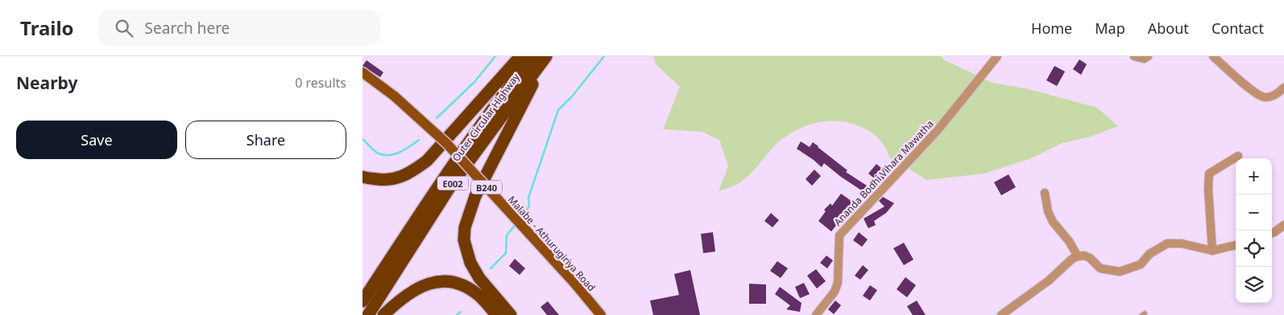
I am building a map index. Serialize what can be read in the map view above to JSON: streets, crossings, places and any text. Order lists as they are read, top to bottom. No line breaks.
{"streets":{"highway":["Outer Circular Highway","E002"],"main road":["B240","Malabe - Athurugiriya Road"],"street":["Ananda Bodhi Vihara Mawatha"]},"page":{"header":"Trailo","search":"Search here","nav":["Home","Map","About","Contact"],"heading":["Nearby","0 results"],"buttons":["Save","Share"],"map_buttons":["+","−"]}}
